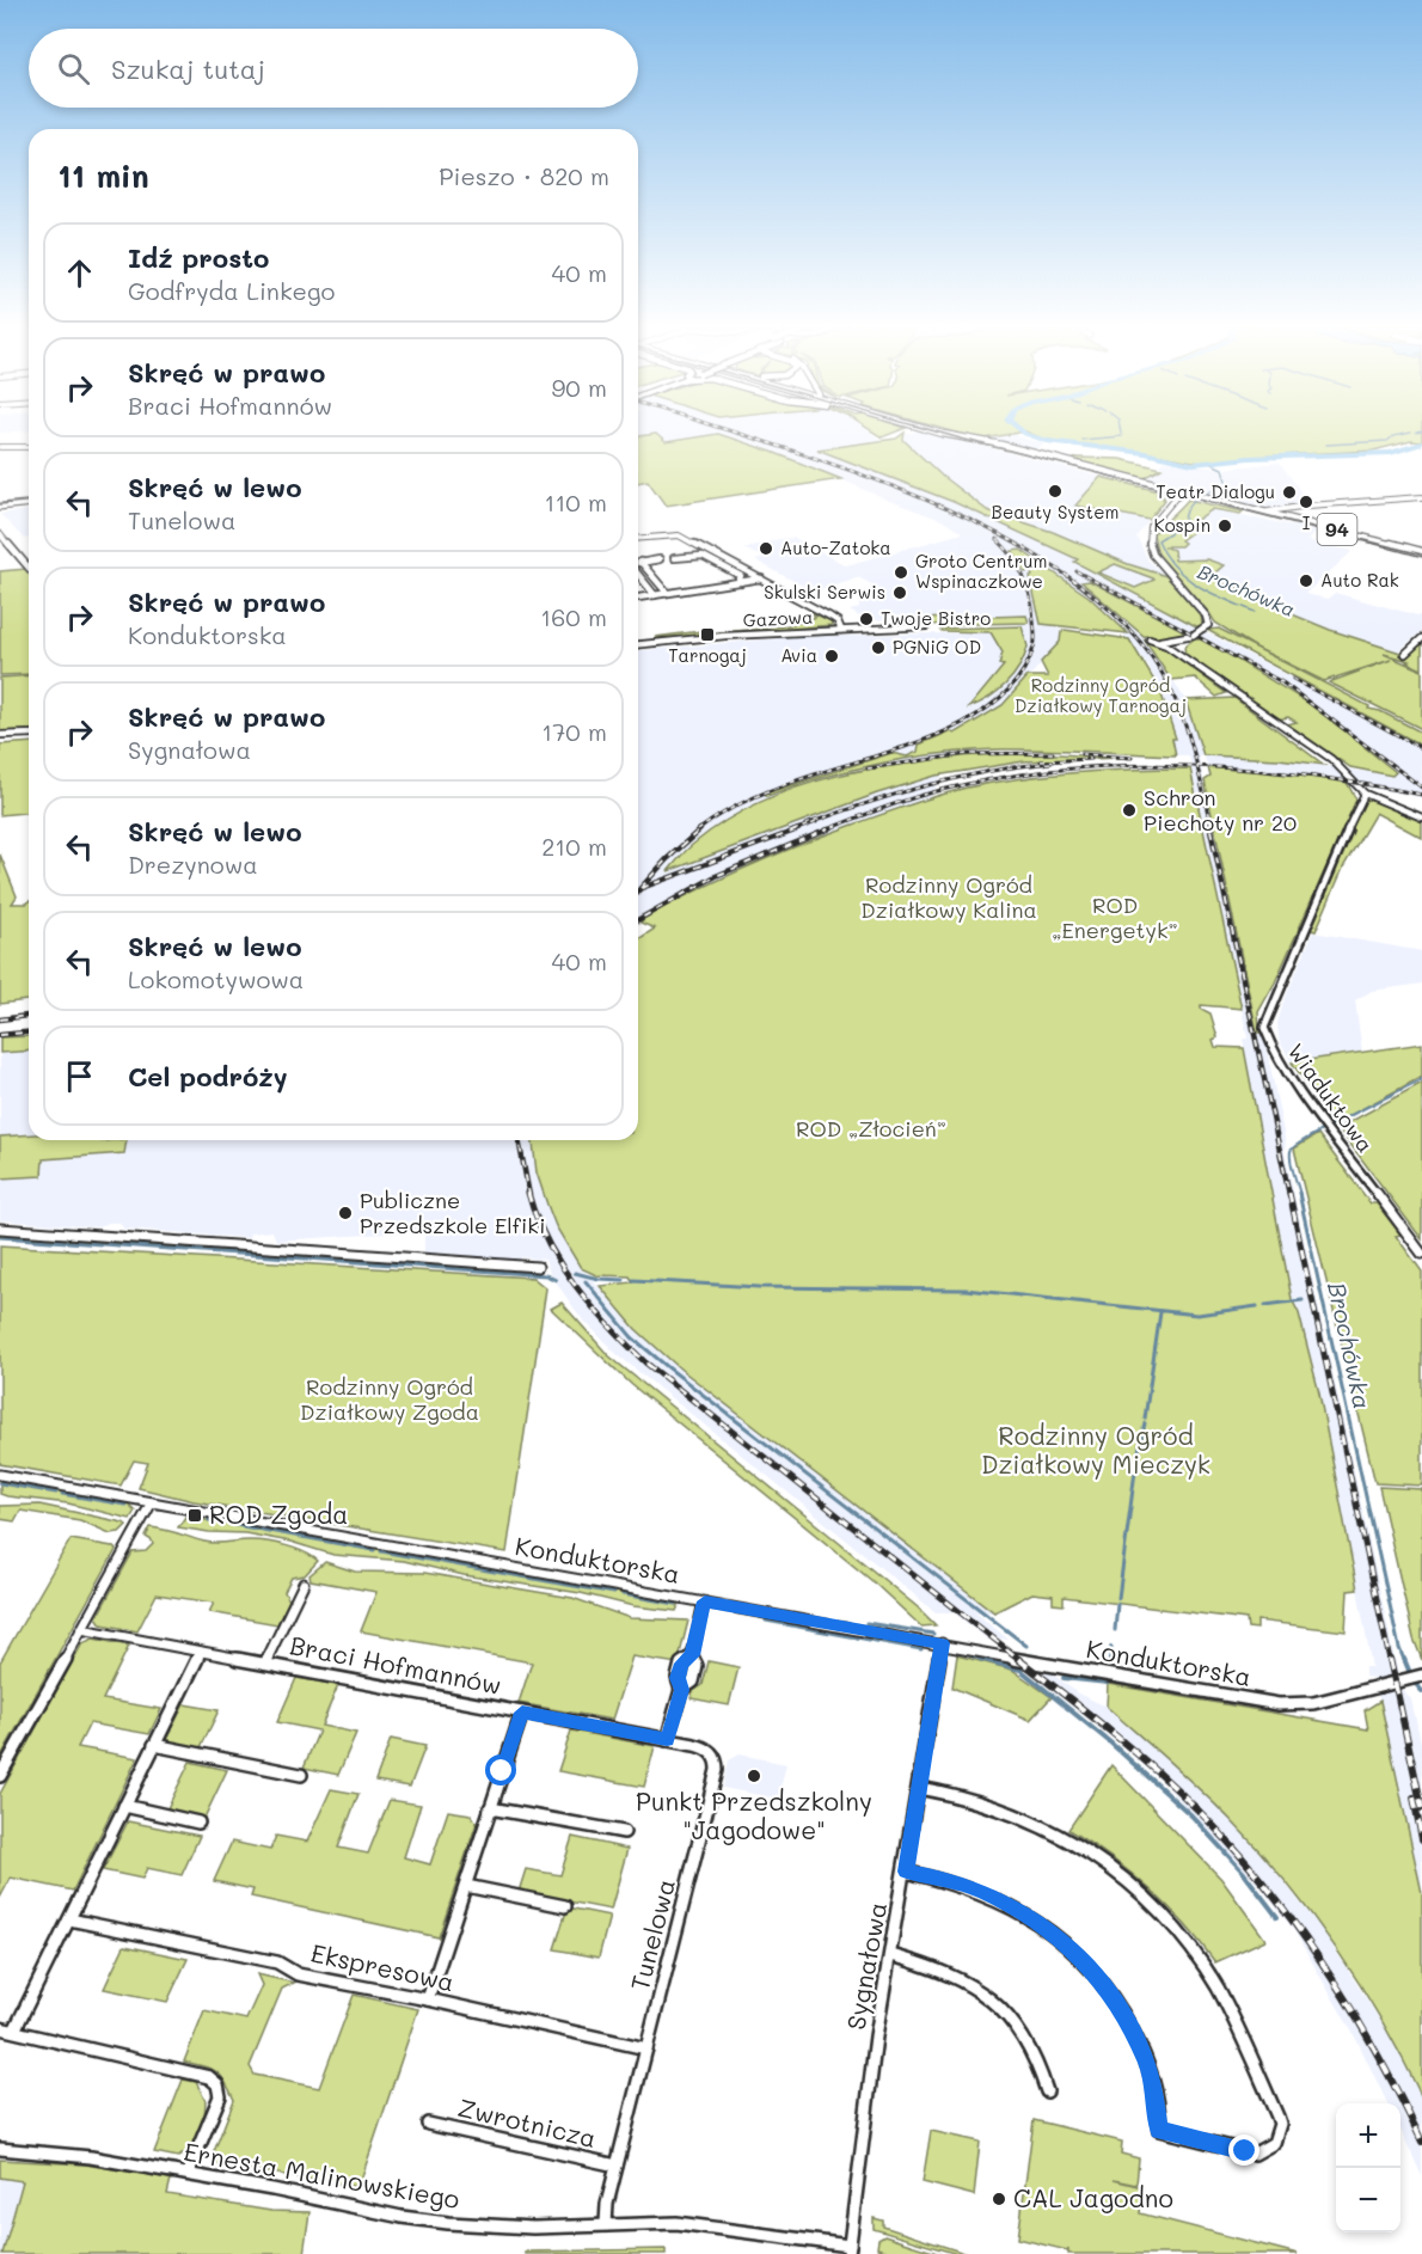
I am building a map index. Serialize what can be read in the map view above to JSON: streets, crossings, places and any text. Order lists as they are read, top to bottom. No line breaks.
{"streets":{"main road":["94"],"street":["Gazowa","Wiaduktowa","Konduktorska","Braci Hofmannów","Tunelowa","Sygnałowa","Ekspresowa","Zwrotnicza","Ernesta Malinowskiego"]},"crossings":[["Konduktorska","Sygnałowa"],["Braci Hofmannów","Tunelowa"],["Tunelowa","Ekspresowa"],["Tunelowa","Zwrotnicza"],["Tunelowa","Ernesta Malinowskiego"],["Sygnałowa","Ernesta Malinowskiego"]],"water":["Brochówka"],"parks":["Rodzinny Ogród Działkowy Tarnogaj","Rodzinny Ogród Działkowy Kalina","ROD „Energetyk”","ROD „Złocień”","Rodzinny Ogród Działkowy Zgoda","Rodzinny Ogród Działkowy Mieczyk"],"places":{"other":["Beauty System","Teatr Dialogu","I","Kospin","Auto-Zatoka","Groto Centrum Wspinaczkowe","Auto Rak","Skulski Serwis","Twoje Bistro","PGNiG OD","Avia","Schron Piechoty nr 20","Publiczne Przedszkole Elfiki","Punkt Przedszkolny \"Jagodowe\"","CAL Jagodno"],"transit":["Tarnogaj","ROD Zgoda"]},"page":{"search":"Szukaj tutaj","heading":["11 min","Pieszo · 820 m"],"list":[["Idź prosto","Godfryda Linkego","40 m"],["Skręć w prawo","Braci Hofmannów","90 m"],["Skręć w lewo","Tunelowa","110 m"],["Skręć w prawo","Konduktorska","160 m"],["Skręć w prawo","Sygnałowa","170 m"],["Skręć w lewo","Drezynowa","210 m"],["Skręć w lewo","Lokomotywowa","40 m"],"Cel podróży"],"map_buttons":["+","−"]}}
